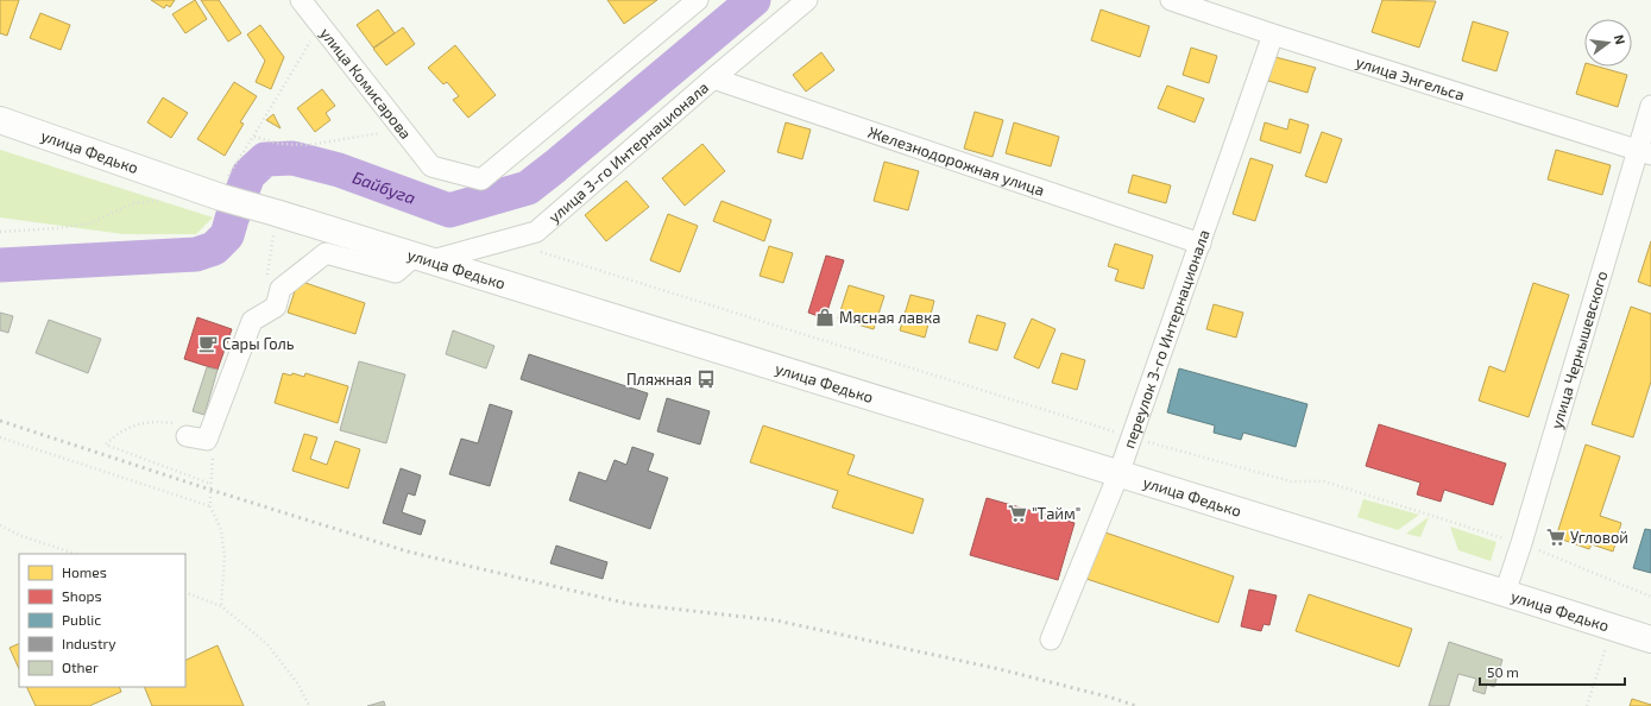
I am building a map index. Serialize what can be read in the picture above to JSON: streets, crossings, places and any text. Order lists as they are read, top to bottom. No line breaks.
{"streets":{"main road":["улица Федько"],"street":["улица Энгельса","улица Комисарова","улица 3-го Интернационала","Железнодорожная улица","переулок 3-го Интернационала","улица Чернышевского"]},"crossings":[["улица Энгельса","переулок 3-го Интернационала"],["улица Энгельса","улица Чернышевского"],["улица 3-го Интернационала","улица Федько"],["улица 3-го Интернационала","Железнодорожная улица"],["улица Федько","переулок 3-го Интернационала"],["улица Федько","улица Чернышевского"],["Железнодорожная улица","переулок 3-го Интернационала"]],"water":["Байбуга"],"places":{"shop":["Мясная лавка"],"cafe":["Сары Голь"],"bus stop":["Пляжная"],"supermarket":["\"Тайм\"","Угловой"]},"legend":["Homes","Shops","Public","Industry","Other"],"scale_bar":"50 m","north":"right"}
